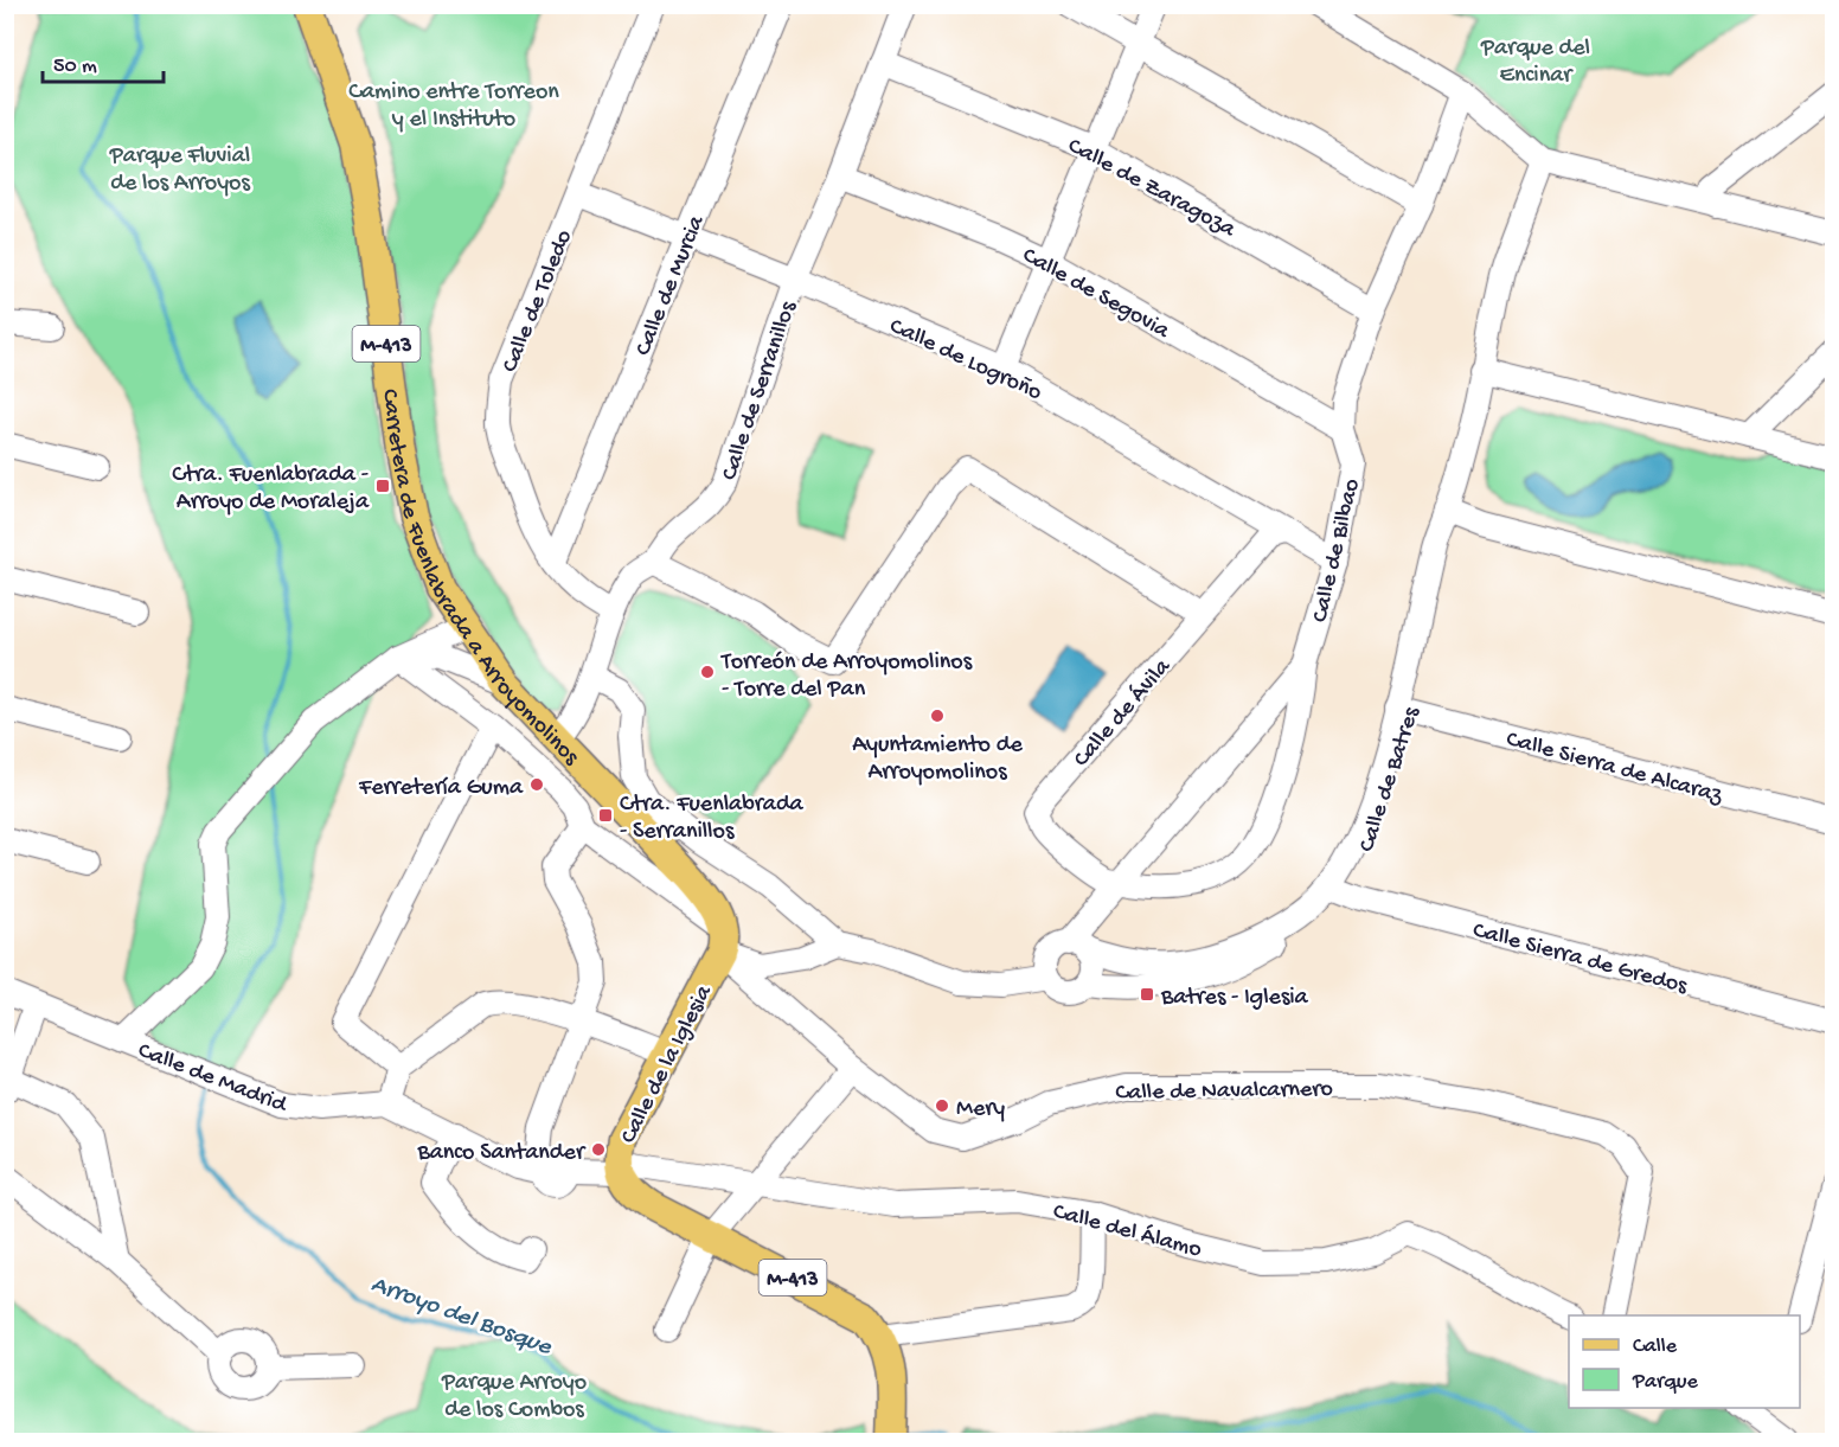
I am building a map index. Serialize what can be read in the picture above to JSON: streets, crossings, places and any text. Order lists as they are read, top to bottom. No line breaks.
{"streets":{"main road":["M-413","Carretera de Fuenlabrada a Arroyomolinos","Calle de la Iglesia"],"street":["Calle de Zaragoza","Calle de Murcia","Calle de Segovia","Calle de Toledo","Calle de Logroño","Calle de Serranillos","Calle de Bilbao","Calle de Ávila","Calle Sierra de Alcaraz","Calle de Batres","Calle Sierra de Gredos","Calle de Madrid","Calle de Navalcarnero","Calle del Álamo"]},"crossings":[["Calle de Zaragoza","Calle de Serranillos"],["Calle de Zaragoza","Calle de Bilbao"],["Calle de Murcia","Calle de Toledo"],["Calle de Murcia","Calle de Logroño"],["Calle de Segovia","Calle de Serranillos"],["Calle de Segovia","Calle de Bilbao"],["Calle de Toledo","Calle de Logroño"],["Calle de Toledo","Calle de Serranillos"],["M-413","Calle de la Iglesia"],["Calle de Logroño","Calle de Serranillos"],["Calle de Logroño","Calle de Bilbao"],["Calle de Logroño","Calle de Ávila"],["Calle de Serranillos","Carretera de Fuenlabrada a Arroyomolinos"],["Calle de Bilbao","Calle de Ávila"],["Calle de Bilbao","Calle de Batres"],["Carretera de Fuenlabrada a Arroyomolinos","Calle de la Iglesia"],["Carretera de Fuenlabrada a Arroyomolinos","Calle de Navalcarnero"],["Calle Sierra de Alcaraz","Calle de Batres"],["Calle de Batres","Calle Sierra de Gredos"],["Calle de la Iglesia","Calle de Navalcarnero"],["Calle de la Iglesia","Calle del Álamo"]],"water":["Arroyo del Bosque"],"parks":["Parque del Encinar","Camino entre Torreon y el Instituto","Parque Fluvial de los Arroyos","Parque Arroyo de los Combos"],"places":{"transit":["Ctra. Fuenlabrada - Arroyo de Moraleja","Ctra. Fuenlabrada - Serranillos","Batres - Iglesia"],"other":["Torreón de Arroyomolinos - Torre del Pan","Ayuntamiento de Arroyomolinos","Ferretería Guma","Mery","Banco Santander"]},"legend":["Calle","Parque"],"scale_bar":"50 m"}
